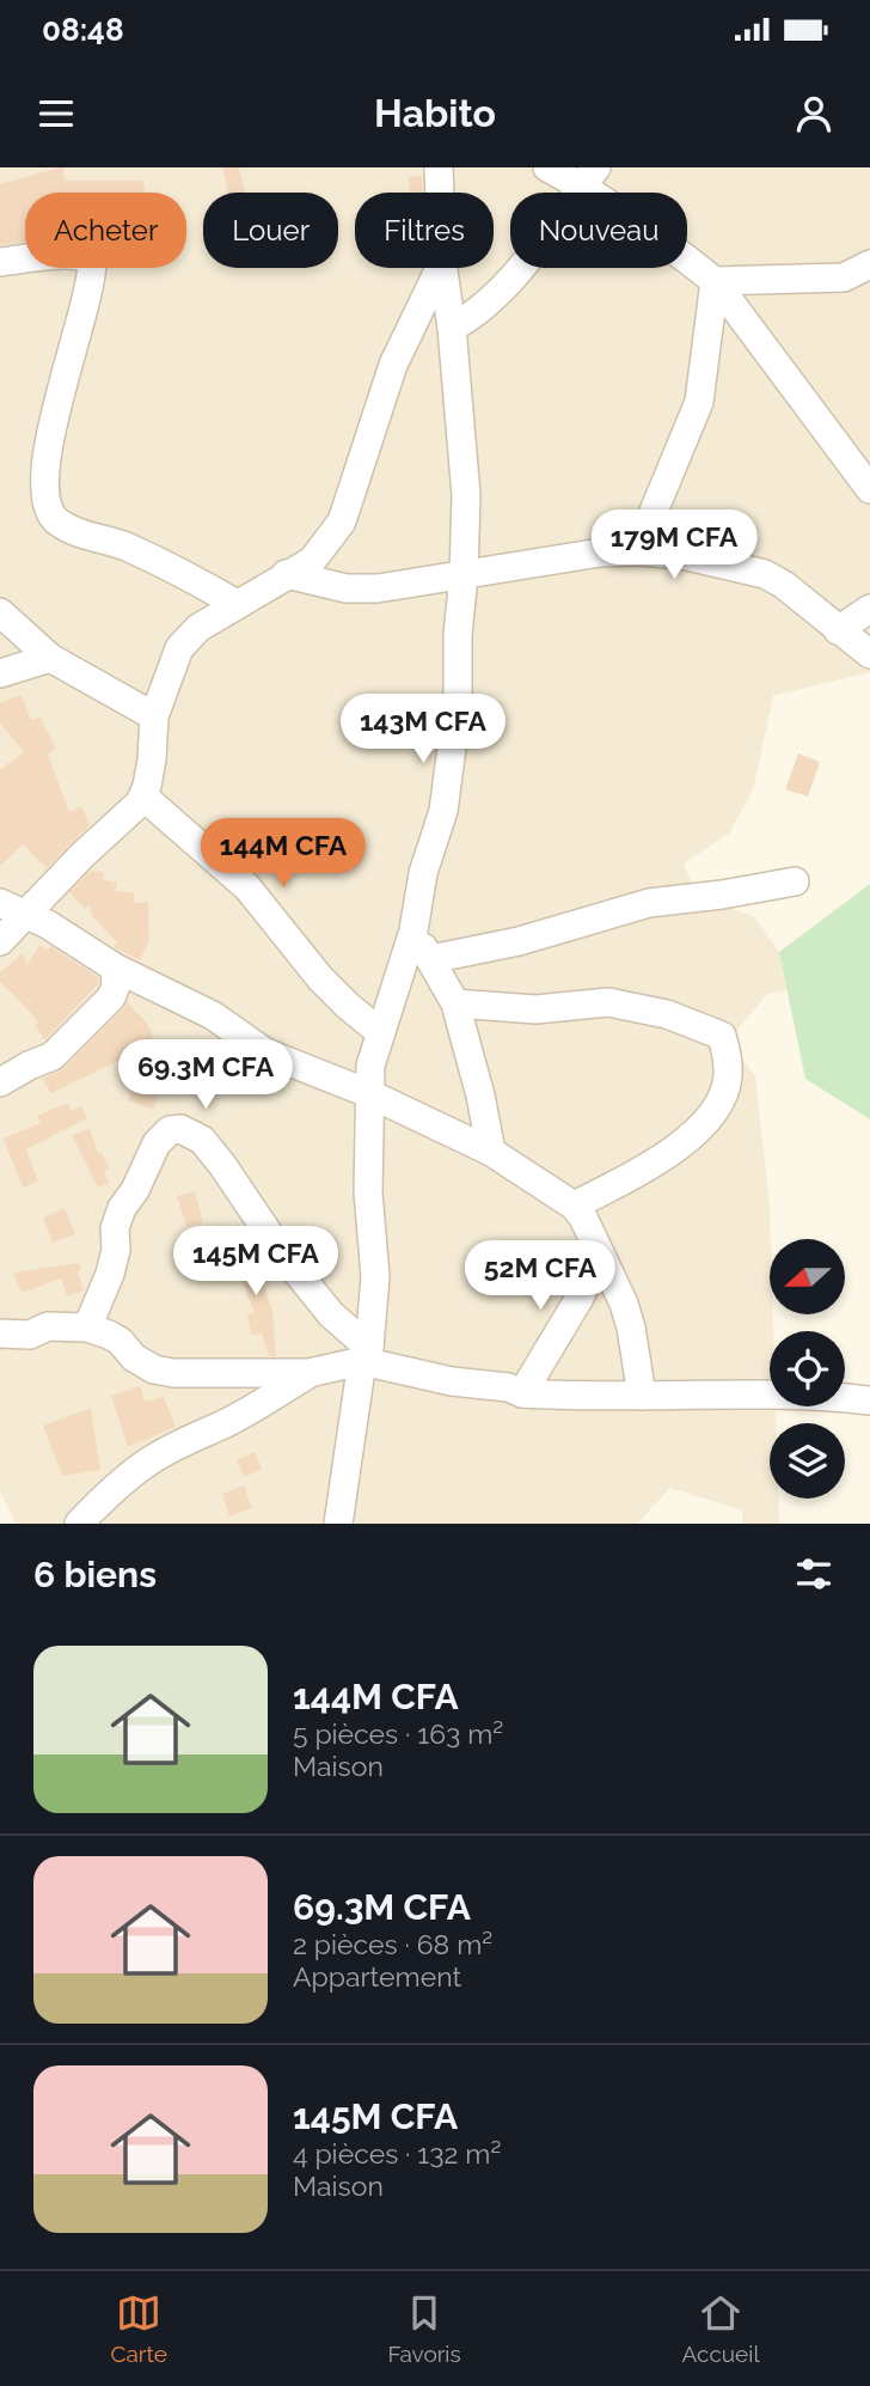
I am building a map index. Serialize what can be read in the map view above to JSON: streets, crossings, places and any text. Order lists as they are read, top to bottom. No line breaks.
{"north":"left","page":{"status":"08:48","header":"Habito","chip":["Acheter","Louer","Filtres","Nouveau"],"price":["179M CFA","143M CFA","144M CFA","69.3M CFA","145M CFA","52M CFA"],"heading":"6 biens","list":[{"name":"144M CFA","note":"5 pièces · 163 m² · Maison"},{"name":"69.3M CFA","note":"2 pièces · 68 m² · Appartement"},{"name":"145M CFA","note":"4 pièces · 132 m² · Maison"}],"tabs":["Carte","Favoris","Accueil"]}}
